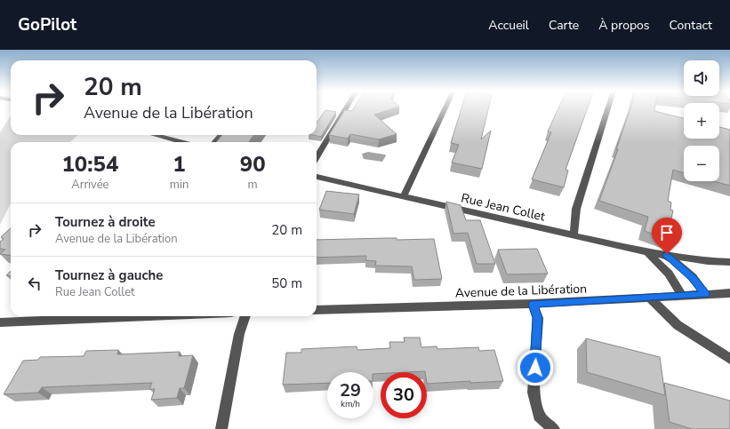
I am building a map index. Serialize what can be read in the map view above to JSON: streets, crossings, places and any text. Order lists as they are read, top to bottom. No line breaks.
{"streets":{"street":["Rue Jean Collet","Avenue de la Libération"]},"page":{"header":"GoPilot","nav":["Accueil","Carte","À propos","Contact"],"map_buttons":["+","−"],"turn":["20 m","Avenue de la Libération"],"eta":["10:54","Arrivée","1","min","90","m"],"list":[{"name":"Tournez à droite","note":"Avenue de la Libération","value":"20 m"},{"name":"Tournez à gauche","note":"Rue Jean Collet","value":"50 m"}],"speed":"29 km/h","limit":"30"}}
